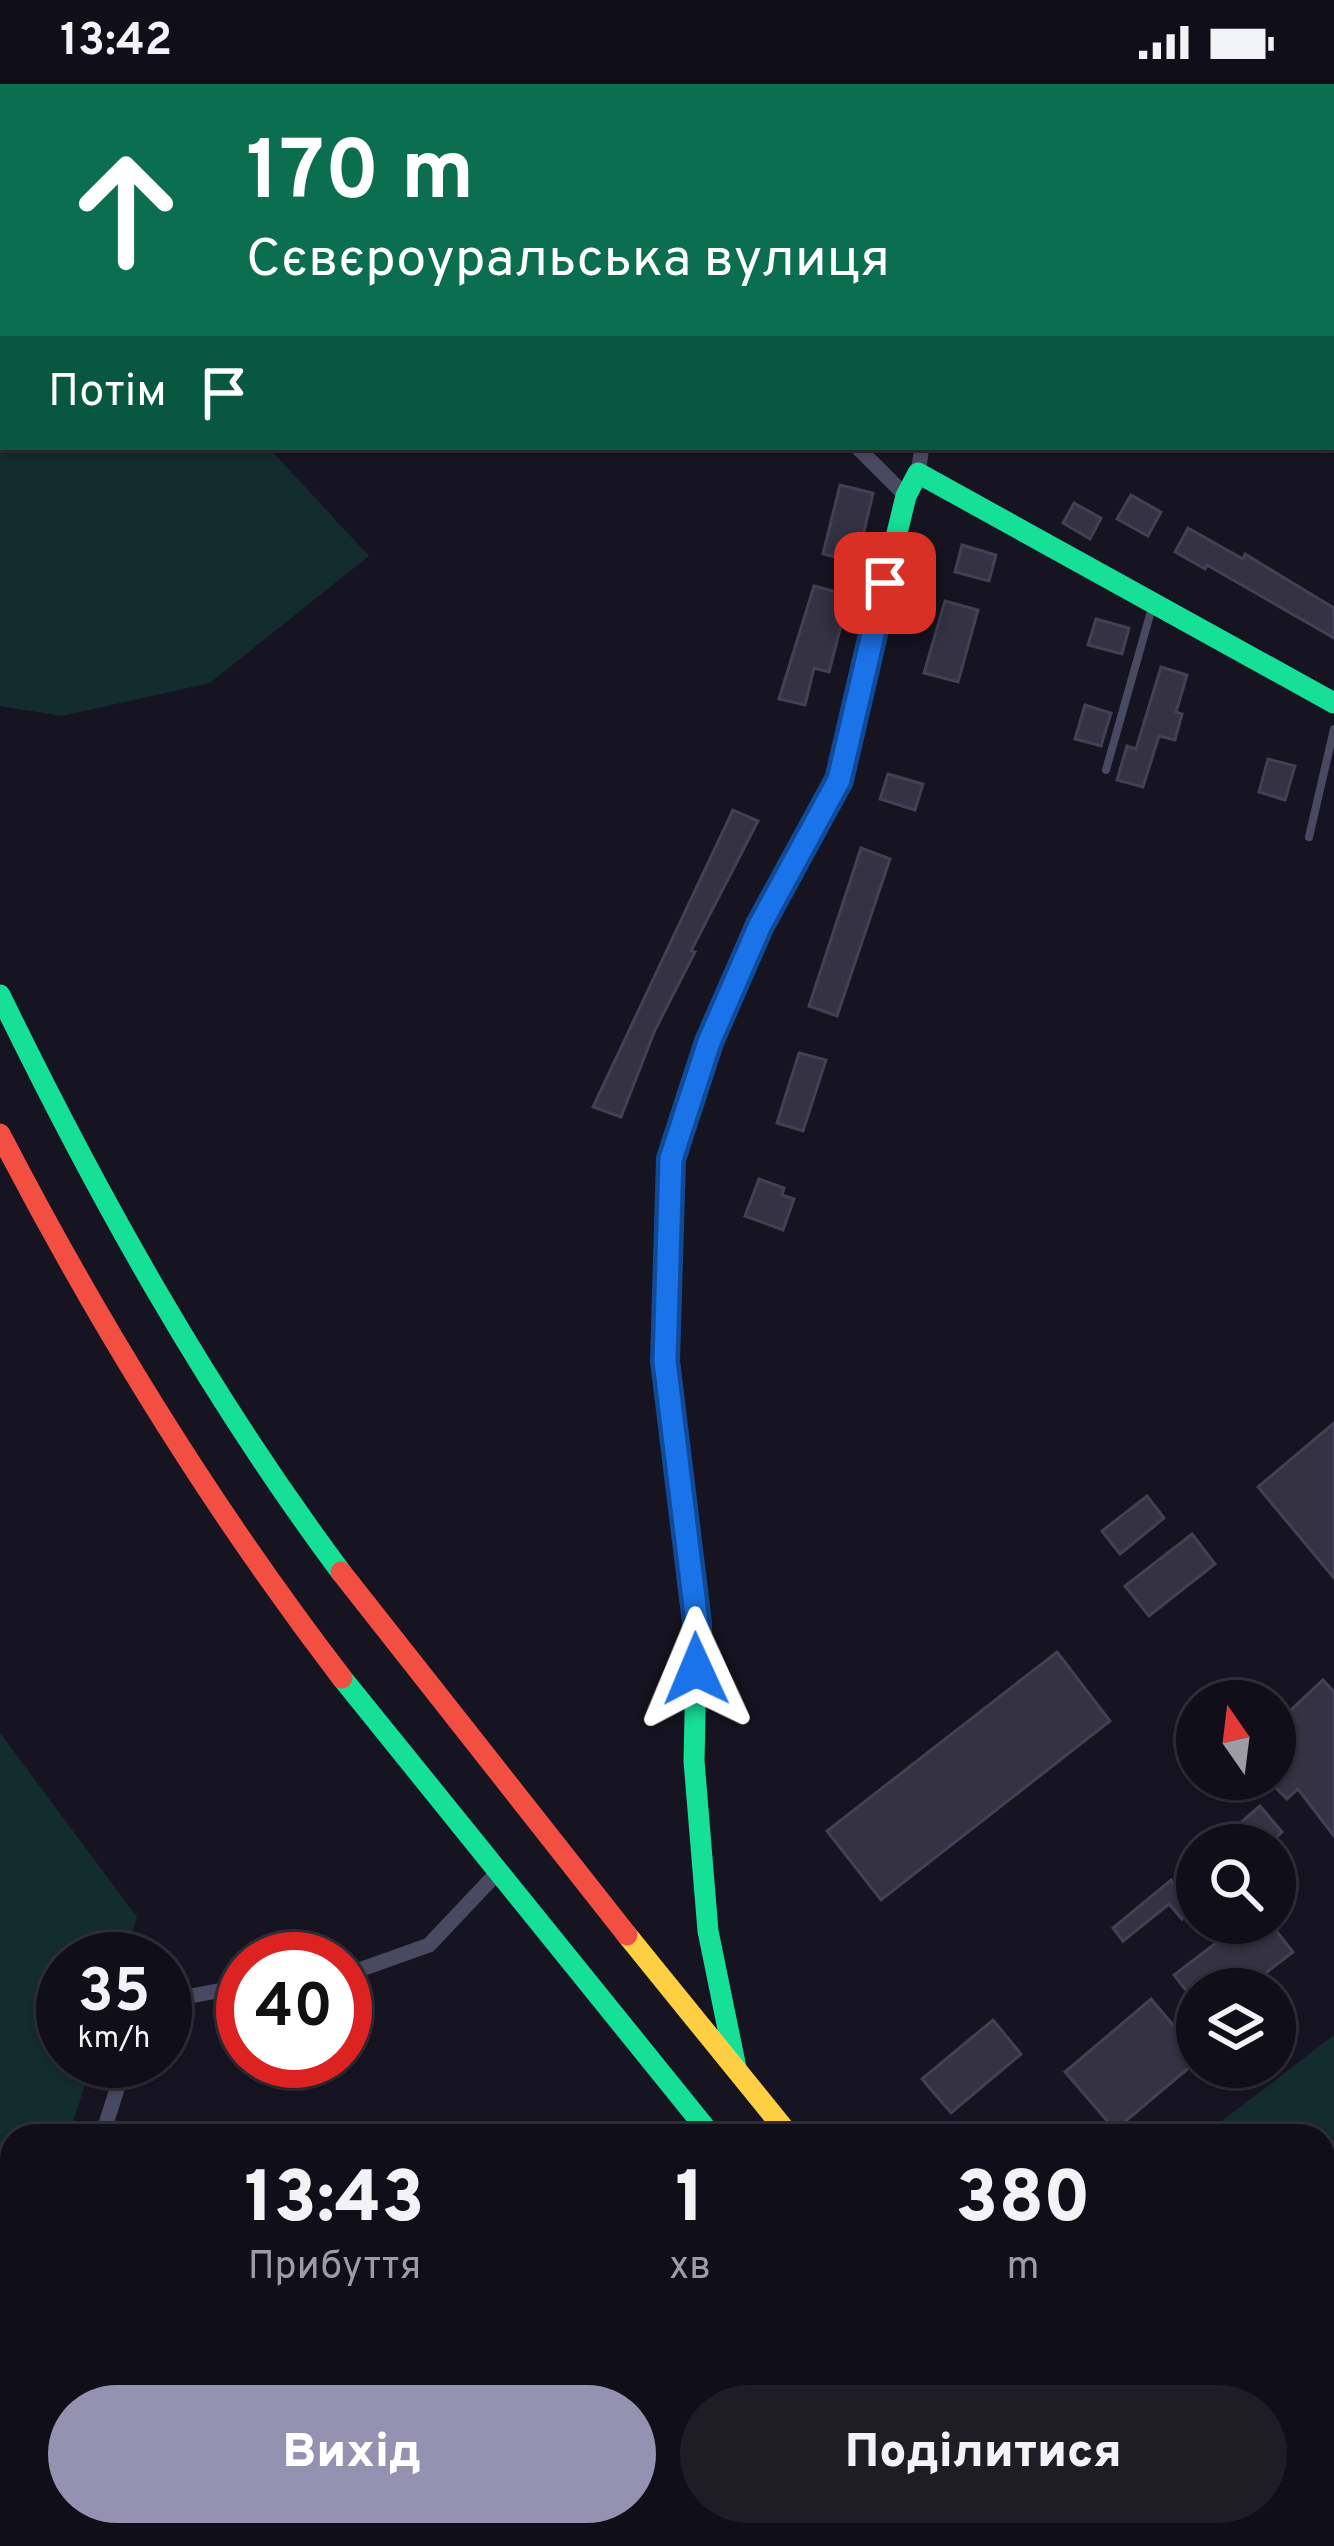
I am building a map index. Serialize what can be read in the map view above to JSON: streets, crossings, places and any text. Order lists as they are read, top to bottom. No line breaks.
{"north":"top","page":{"status":"13:42","turn":["170 m","Сєвєроуральська вулиця"],"then":"Потім","speed":"35 km/h","limit":"40","eta":["13:43","Прибуття","1","хв","380","m"],"buttons":["Вихід","Поділитися"]}}
